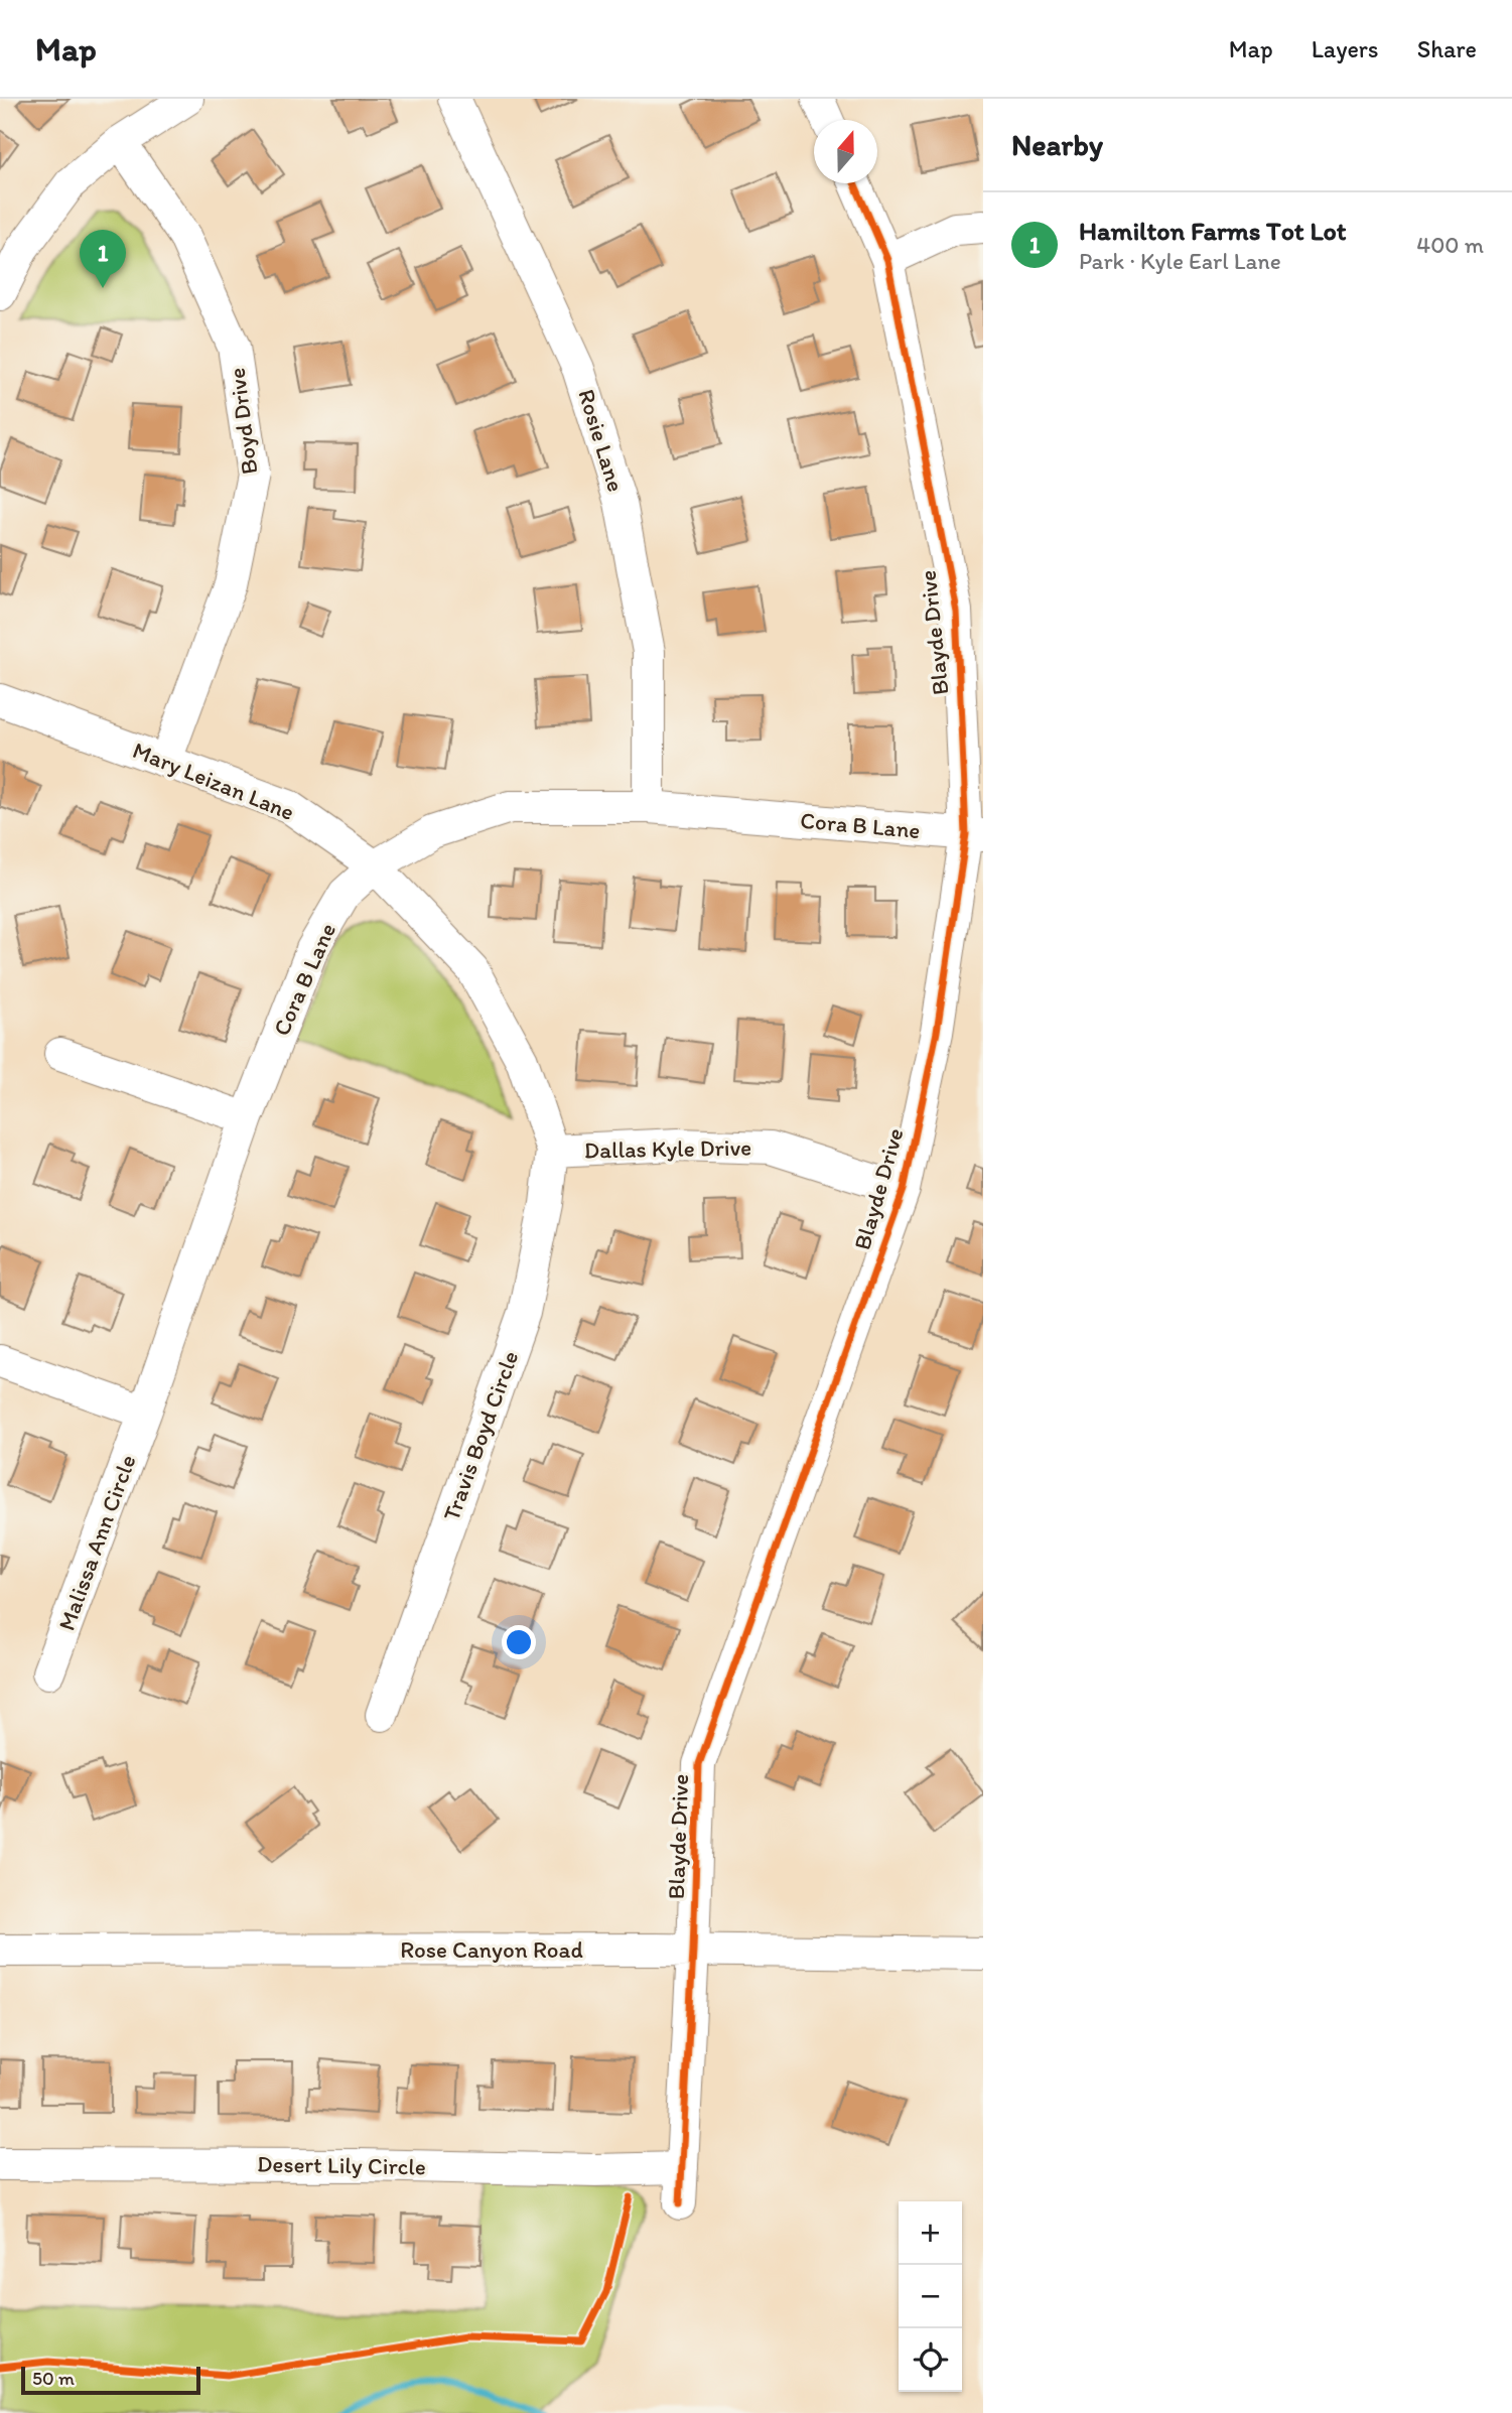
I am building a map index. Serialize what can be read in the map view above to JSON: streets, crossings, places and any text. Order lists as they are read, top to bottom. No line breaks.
{"streets":{"street":["Boyd Drive","Rosie Lane","Blayde Drive","Mary Leizan Lane","Cora B Lane","Dallas Kyle Drive","Travis Boyd Circle","Malissa Ann Circle","Rose Canyon Road","Desert Lily Circle"]},"crossings":[["Boyd Drive","Mary Leizan Lane"],["Rosie Lane","Cora B Lane"],["Blayde Drive","Cora B Lane"],["Blayde Drive","Dallas Kyle Drive"],["Blayde Drive","Rose Canyon Road"],["Blayde Drive","Desert Lily Circle"],["Mary Leizan Lane","Cora B Lane"],["Mary Leizan Lane","Dallas Kyle Drive"],["Mary Leizan Lane","Travis Boyd Circle"],["Cora B Lane","Malissa Ann Circle"],["Dallas Kyle Drive","Travis Boyd Circle"]],"scale_bar":"50 m","north":"top","page":{"header":"Map","nav":["Map","Layers","Share"],"heading":"Nearby","list":[{"mark":"1","name":"Hamilton Farms Tot Lot","note":"Park · Kyle Earl Lane","value":"400 m"}],"pins":"1","map_buttons":["+","−"],"scale":"50 m"}}
